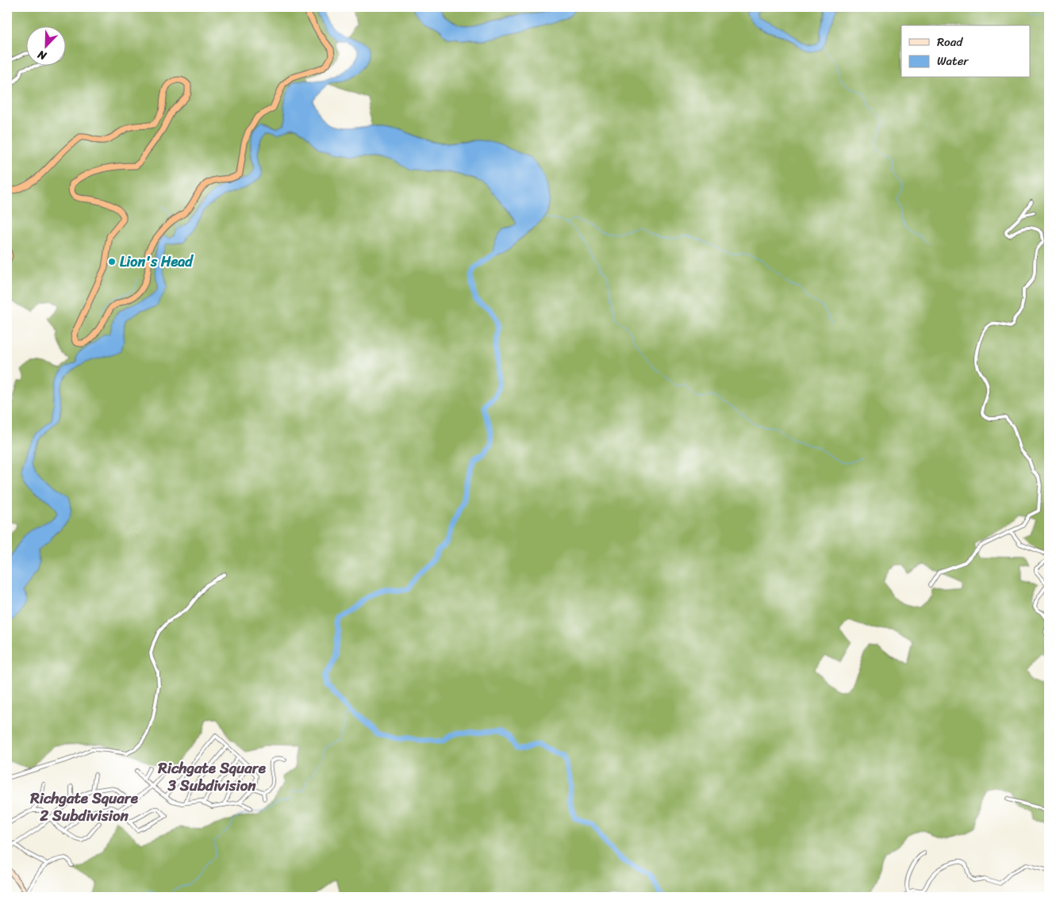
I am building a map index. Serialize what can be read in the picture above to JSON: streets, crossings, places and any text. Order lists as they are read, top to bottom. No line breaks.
{"districts":["Richgate Square 3 Subdivision","Richgate Square 2 Subdivision"],"places":["Lion's Head"],"legend":["Road","Water"],"north":"bottom left"}
